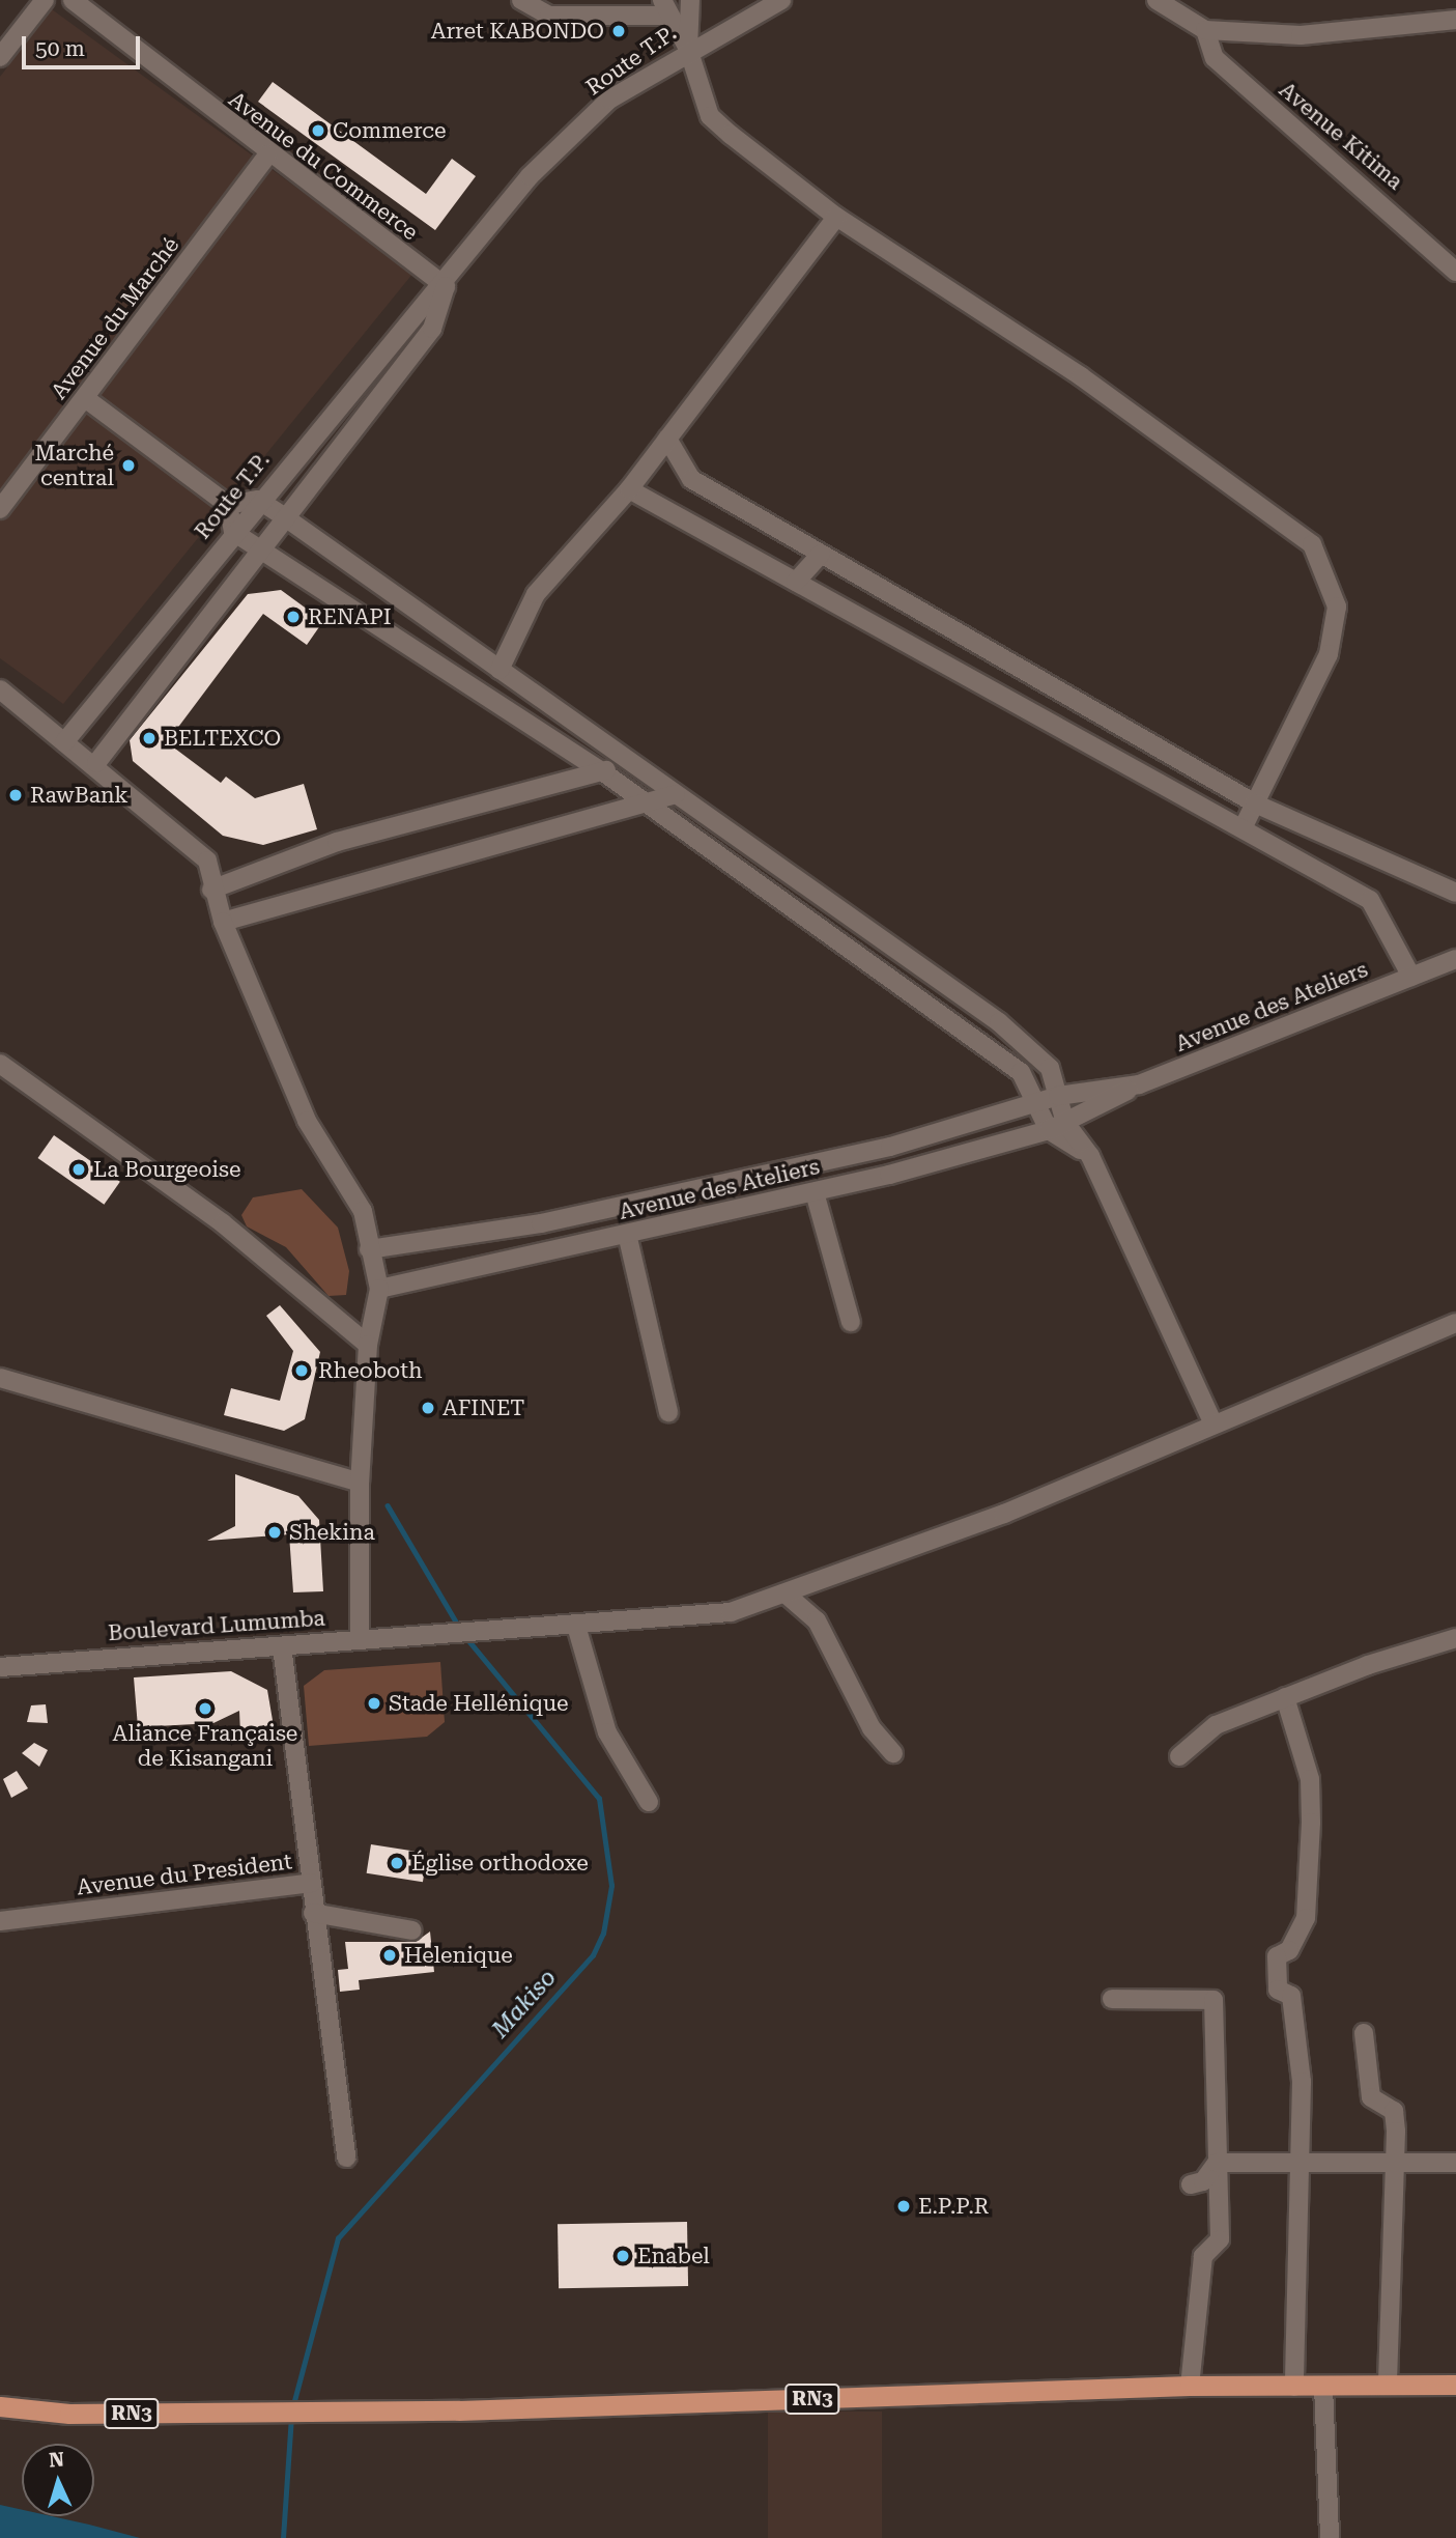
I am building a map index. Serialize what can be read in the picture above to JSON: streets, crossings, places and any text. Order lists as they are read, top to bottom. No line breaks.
{"streets":{"highway":["RN3"],"street":["Route T.P.","Avenue Kitima","Avenue du Commerce","Avenue du Marché","Avenue des Ateliers","Boulevard Lumumba","Avenue du President"]},"crossings":[["Route T.P.","Avenue du Commerce"],["Avenue du Commerce","Avenue du Marché"],["Boulevard Lumumba","Avenue du President"]],"water":["Makiso"],"places":["Arret KABONDO","Commerce","Marché central","RENAPI","BELTEXCO","RawBank","La Bourgeoise","Rheoboth","AFINET","Shekina","Stade Hellénique","Aliance Française de Kisangani","Église orthodoxe","Helenique","E.P.P.R","Enabel"],"scale_bar":"50 m","north":"top"}
